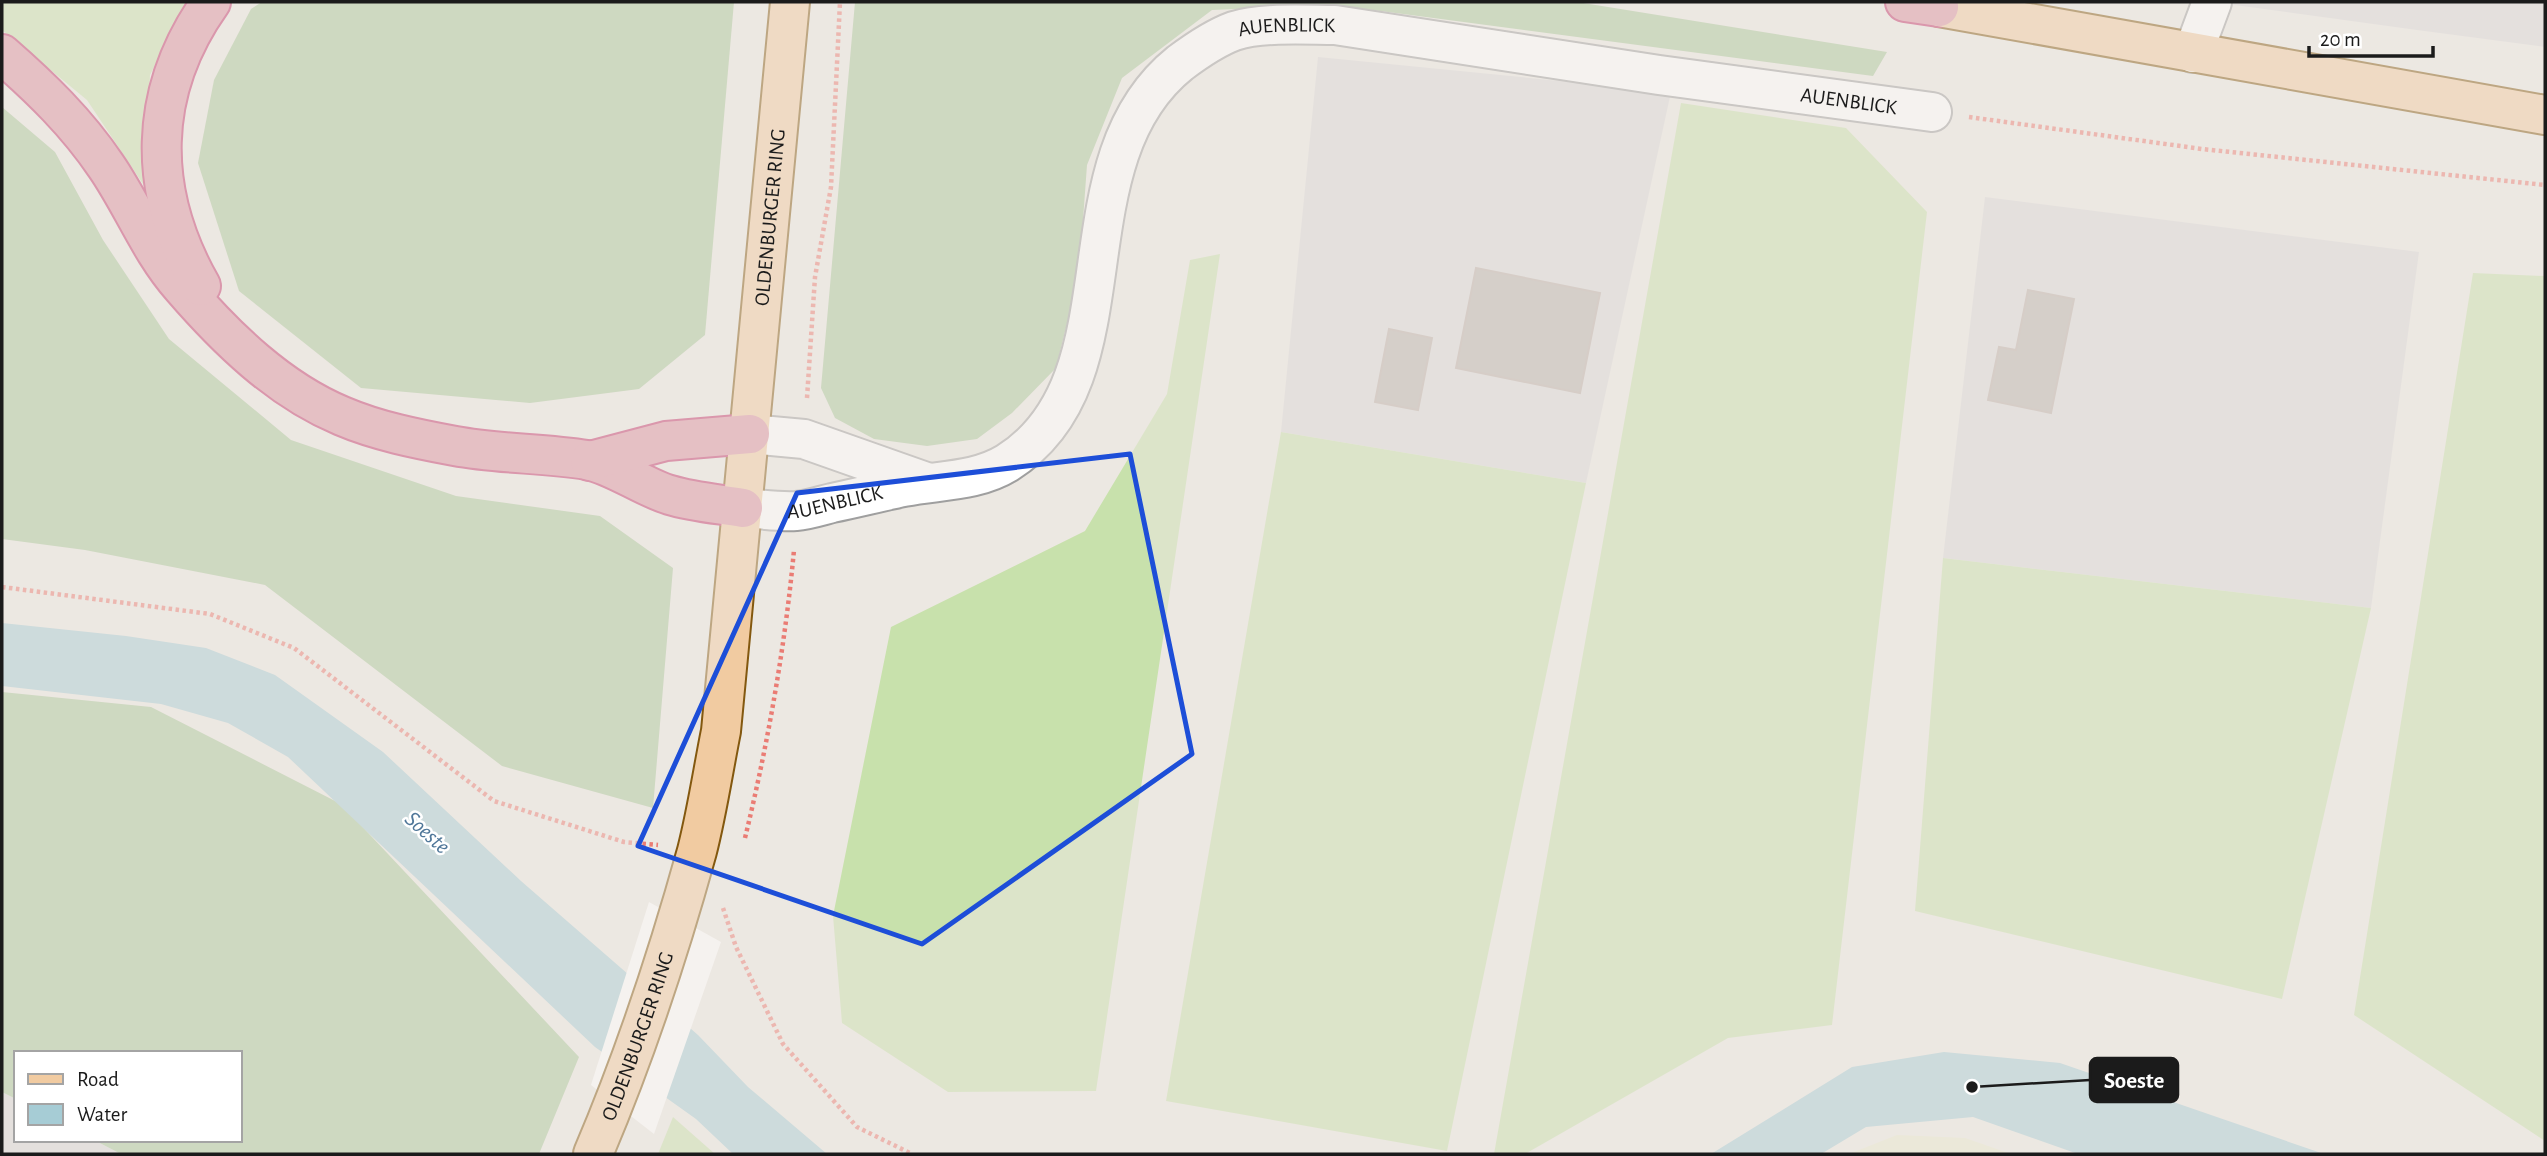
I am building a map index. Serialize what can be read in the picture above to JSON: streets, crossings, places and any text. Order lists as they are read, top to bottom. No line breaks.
{"streets":{"main road":["OLDENBURGER RING"],"street":["AUENBLICK"]},"crossings":[["AUENBLICK","OLDENBURGER RING"]],"water":["Soeste"],"places":["Soeste"],"legend":["Road","Water"],"scale_bar":"20 m"}
